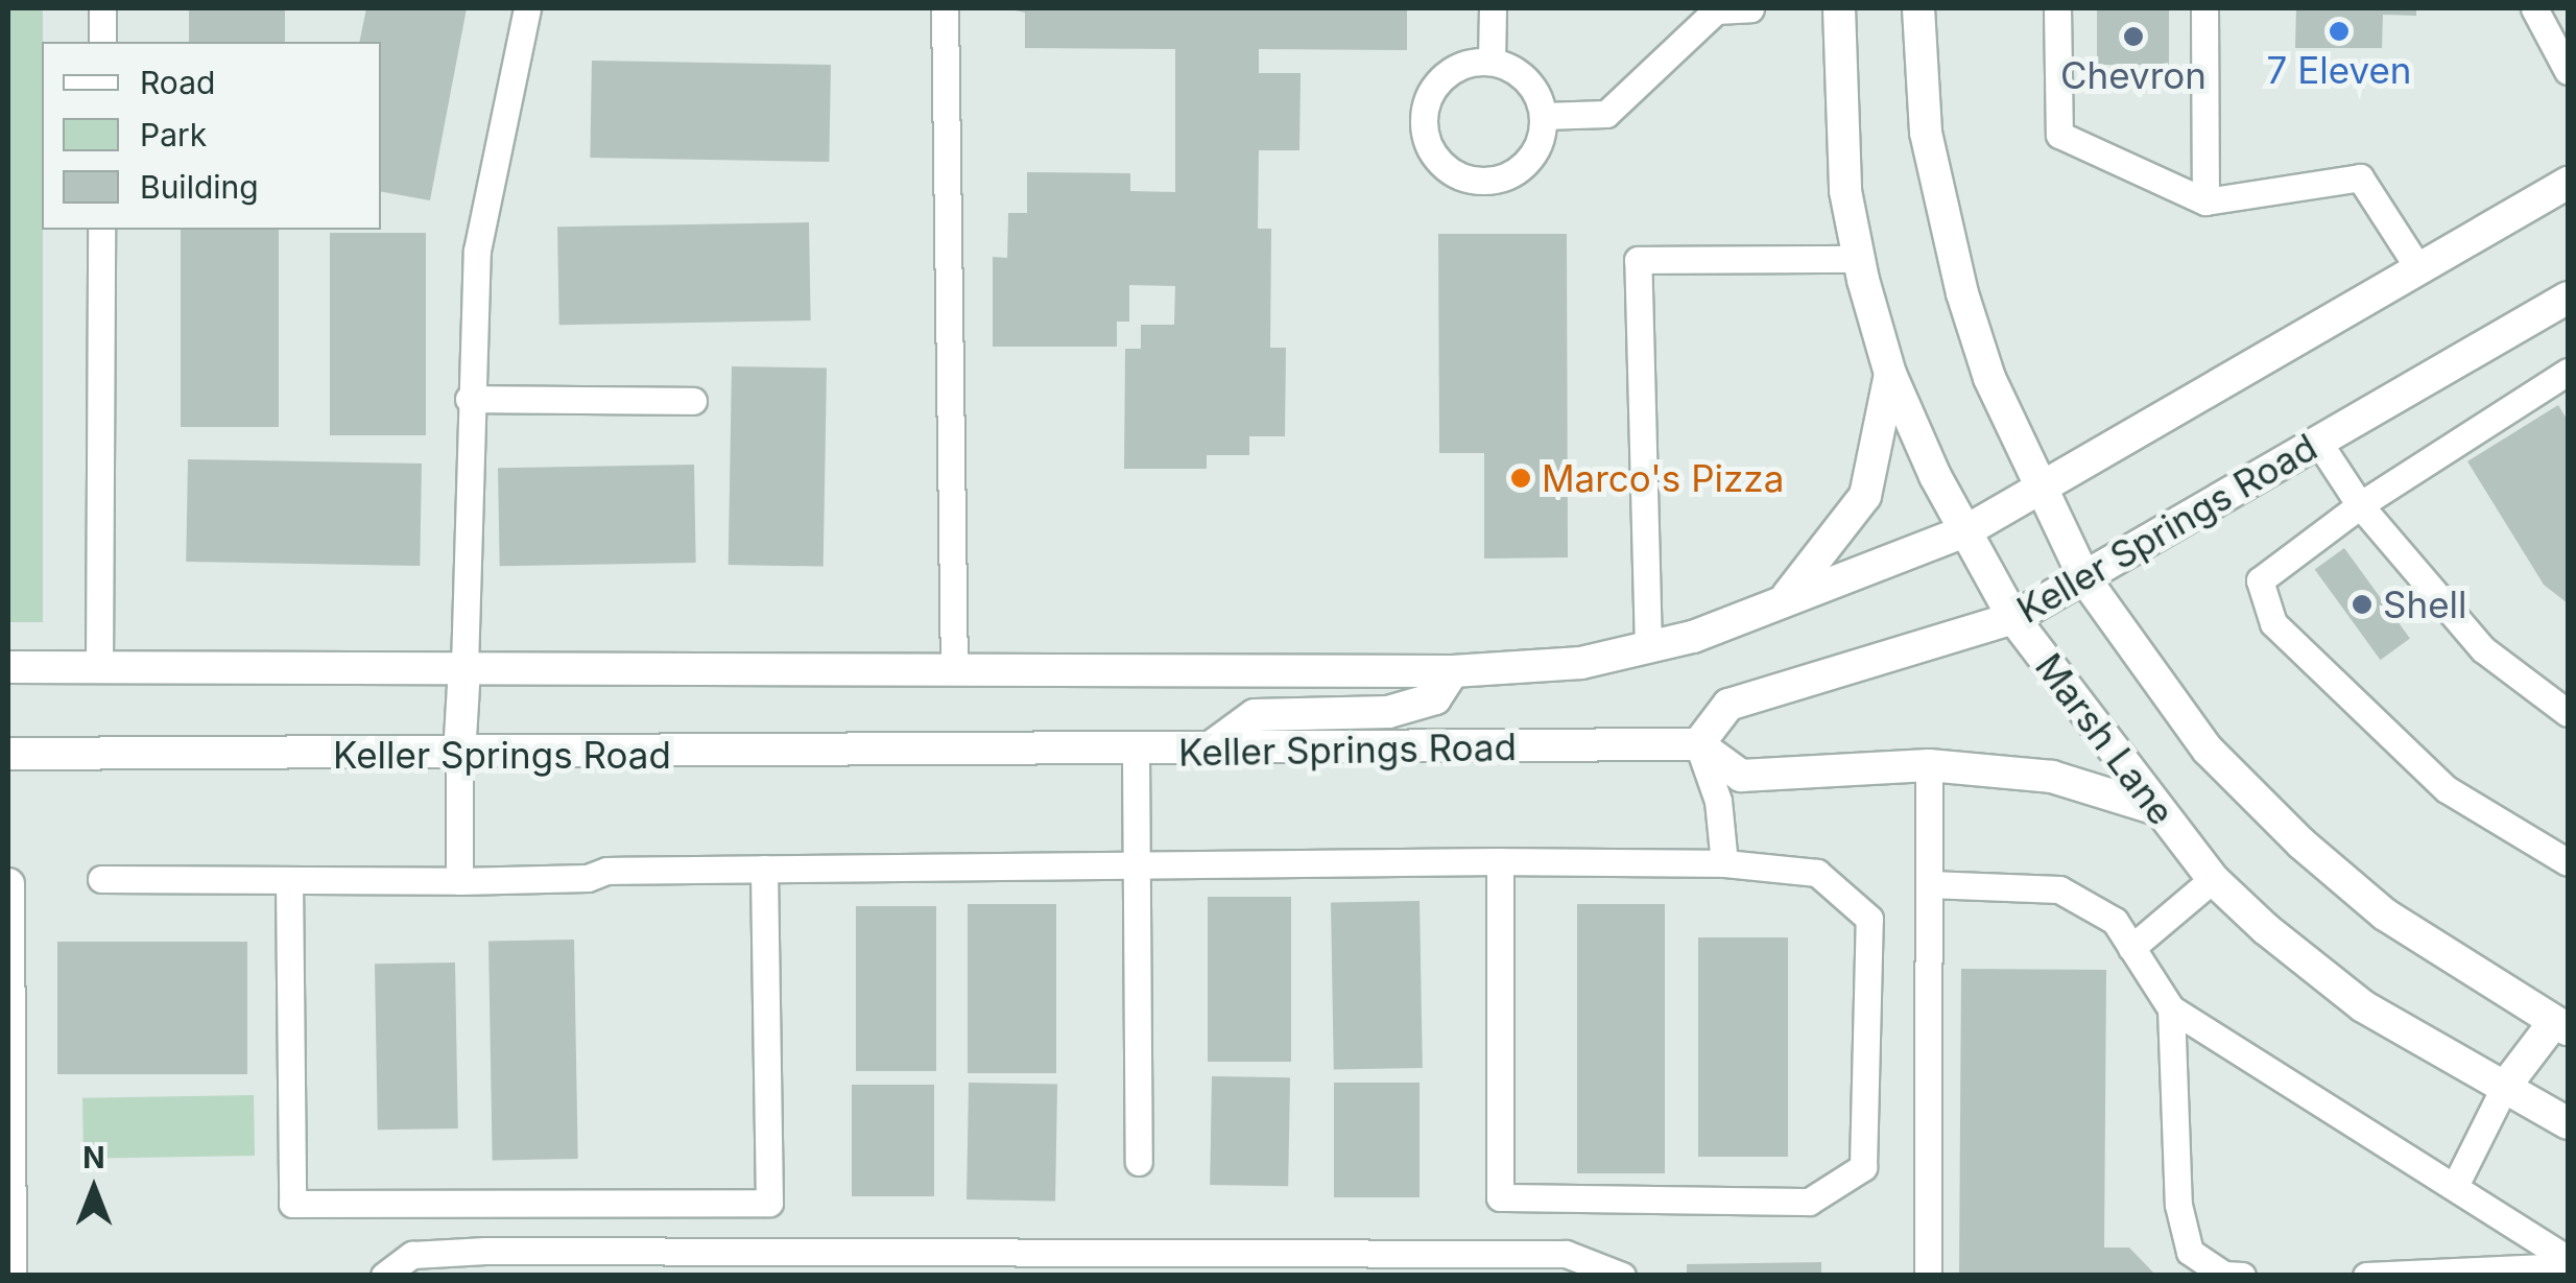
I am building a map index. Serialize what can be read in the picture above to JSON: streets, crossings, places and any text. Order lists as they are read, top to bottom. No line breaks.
{"streets":{"main road":["Keller Springs Road","Marsh Lane"]},"crossings":[["Keller Springs Road","Marsh Lane"]],"places":["7 Eleven","Chevron","Marco's Pizza","Shell"],"legend":["Road","Park","Building"],"north":"top"}
